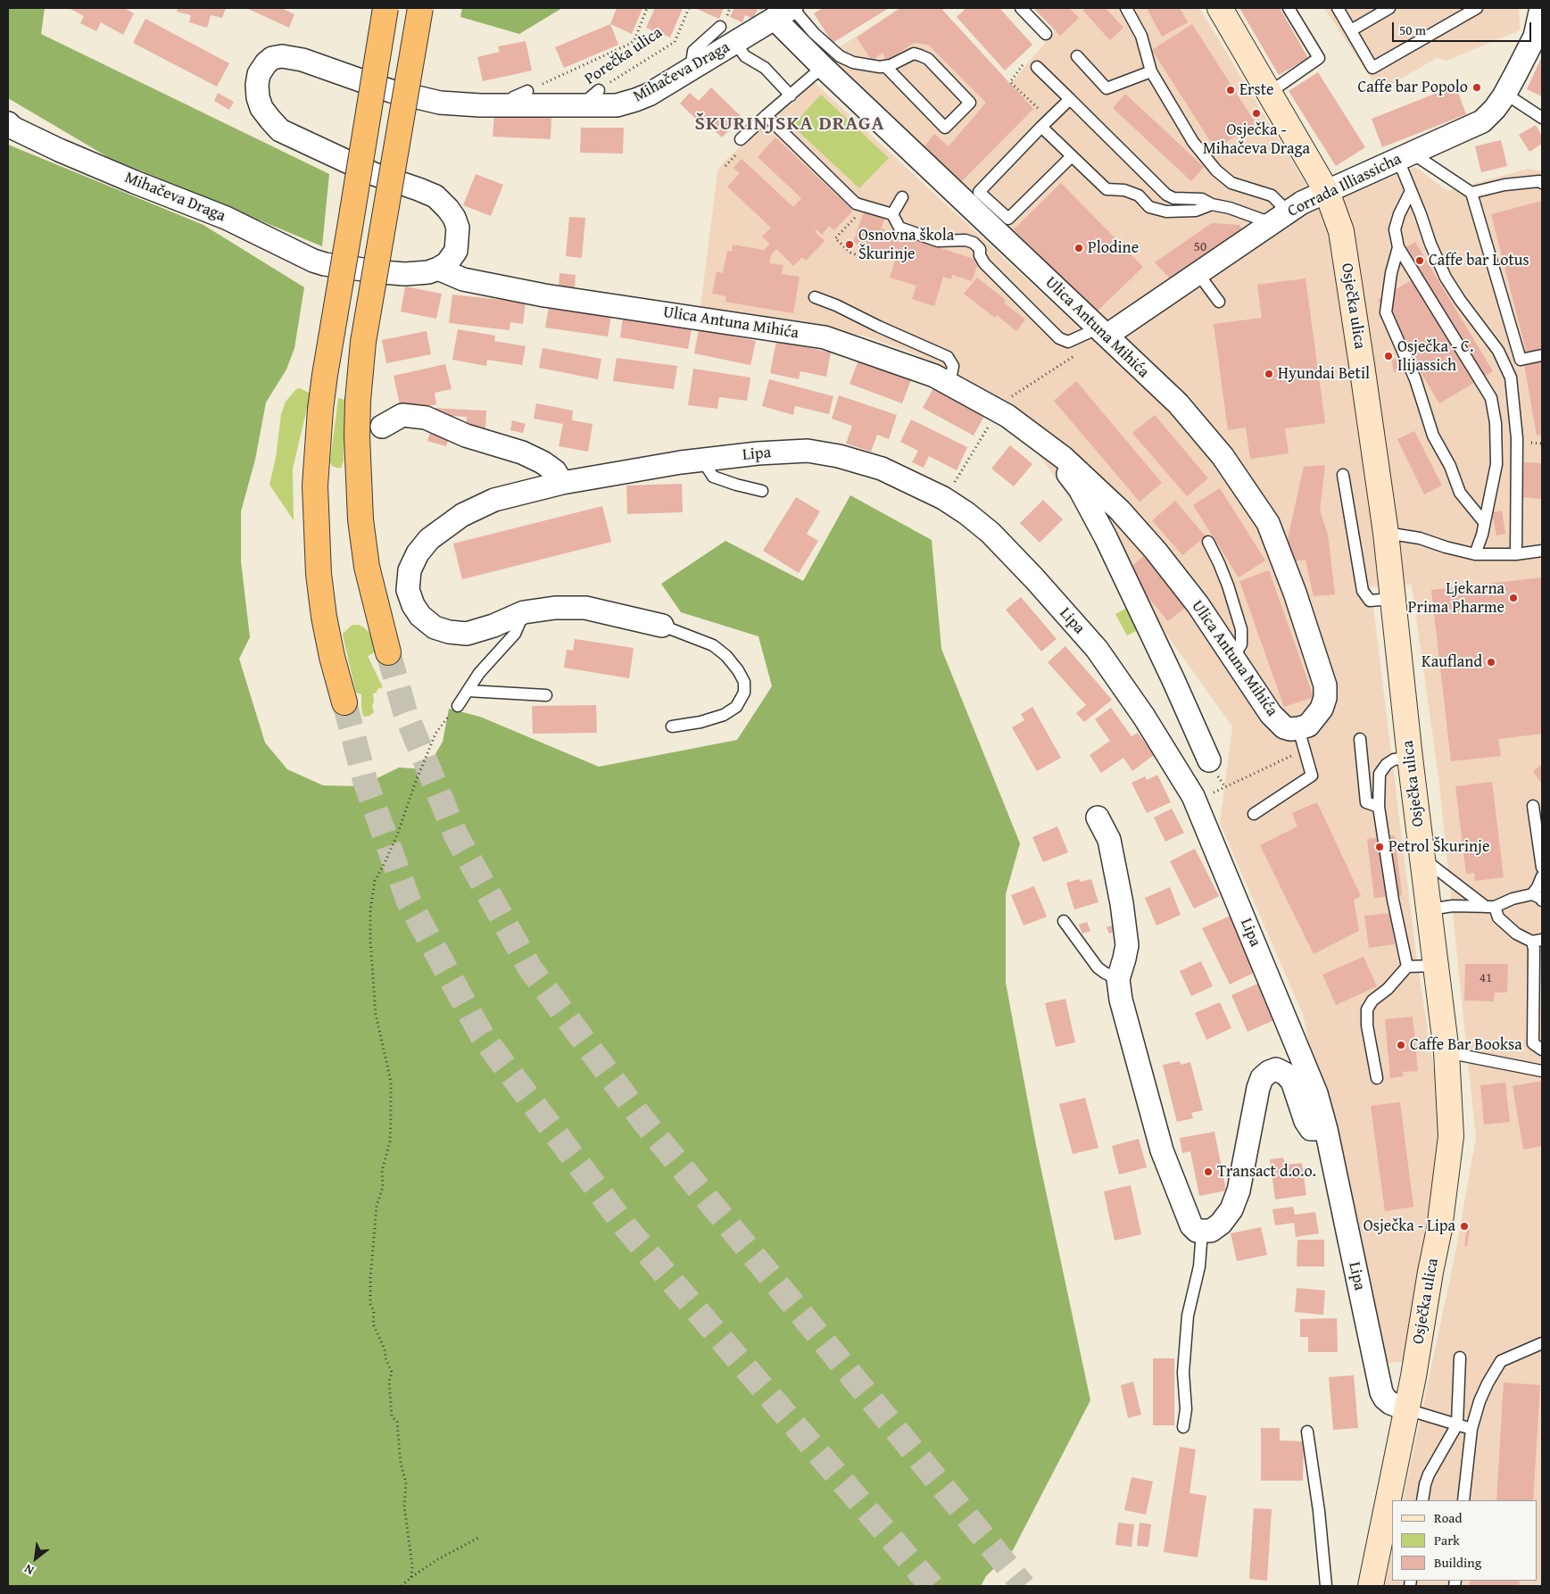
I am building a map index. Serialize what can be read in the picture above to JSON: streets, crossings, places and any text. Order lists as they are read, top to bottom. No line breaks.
{"streets":{"main road":["Osječka ulica"],"street":["Mihačeva Draga","Corrada Illiassicha","Ulica Antuna Mihića","Lipa"],"path":["Porečka ulica"]},"crossings":[["Porečka ulica","Mihačeva Draga"],["Mihačeva Draga","Ulica Antuna Mihića"],["Corrada Illiassicha","Osječka ulica"],["Corrada Illiassicha","Ulica Antuna Mihića"],["Osječka ulica","Lipa"]],"districts":["ŠKURINJSKA DRAGA"],"places":["Caffe bar Popolo","Erste","Osječka - Mihačeva Draga","Osnovna škola Škurinje","Plodine","Caffe bar Lotus","Osječka - C. Ilijassich","Hyundai Betil","Ljekarna Prima Pharme","Kaufland","Petrol Škurinje","Caffe Bar Booksa","Transact d.o.o.","Osječka - Lipa"],"house_numbers":["50","41"],"legend":["Road","Park","Building"],"scale_bar":"50 m","north":"bottom left"}
